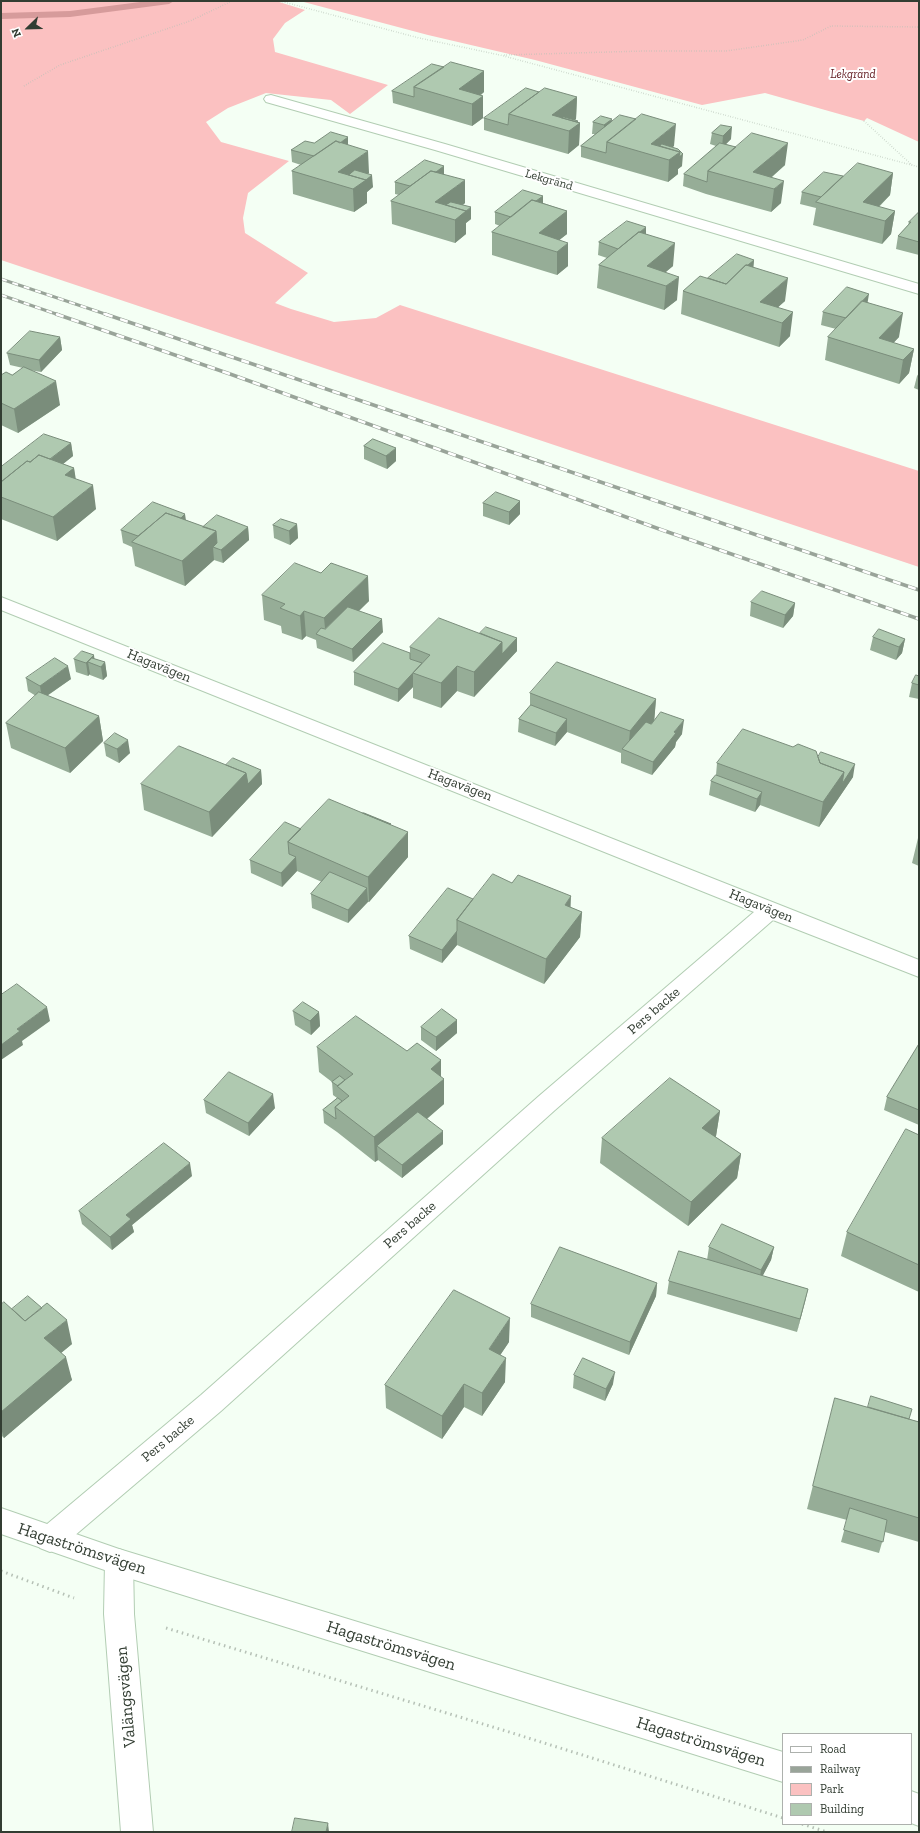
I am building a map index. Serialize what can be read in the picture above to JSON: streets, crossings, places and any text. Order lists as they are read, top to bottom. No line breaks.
{"streets":{"street":["Lekgränd","Hagavägen","Pers backe","Hagaströmsvägen","Valängsvägen"]},"crossings":[["Hagavägen","Pers backe"],["Pers backe","Hagaströmsvägen"],["Hagaströmsvägen","Valängsvägen"]],"parks":["Lekgränd"],"legend":["Road","Railway","Park","Building"],"north":"bottom left"}
